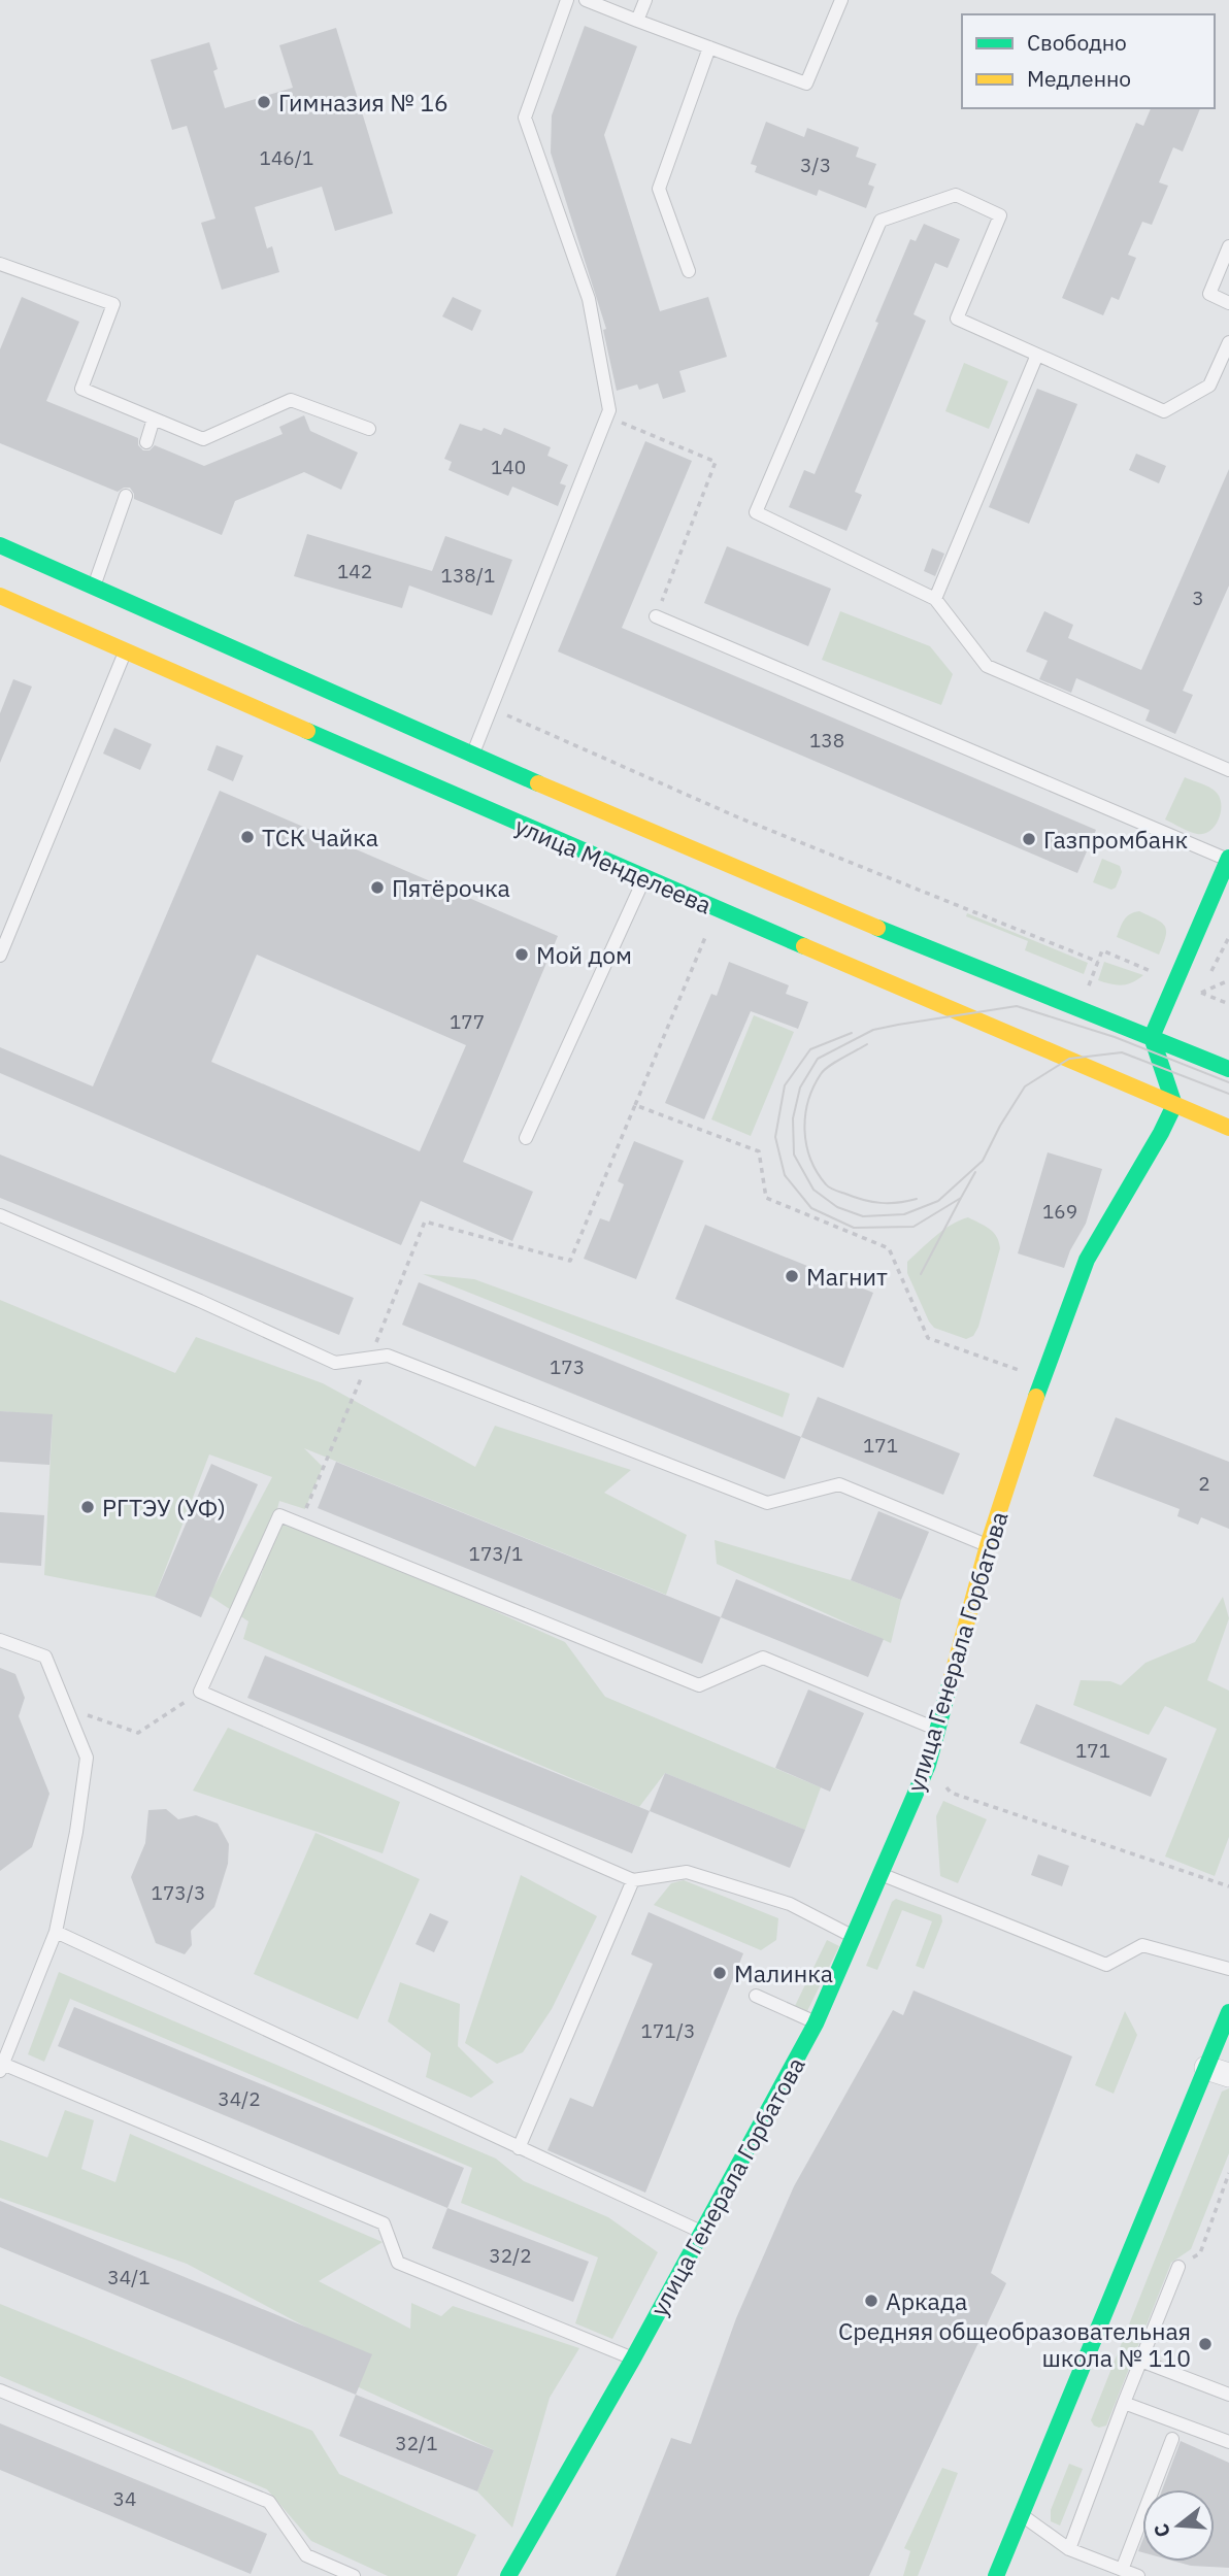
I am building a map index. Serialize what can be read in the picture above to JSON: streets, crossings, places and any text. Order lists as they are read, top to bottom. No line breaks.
{"streets":{"main road":["улица Менделеева","улица Генерала Горбатова"]},"crossings":[["улица Менделеева","улица Генерала Горбатова"]],"places":["Гимназия № 16","ТСК Чайка","Газпромбанк","Пятёрочка","Мой дом","Магнит","РГТЭУ (УФ)","Малинка","Аркада","Средняя общеобразовательная школа № 110"],"house_numbers":["146/1","3/3","140","142","138/1","3","138","177","169","173","171","2","173/1","171","173/3","171/3","34/2","32/2","34/1","32/1","34"],"legend":["Свободно","Медленно"],"north":"left"}
